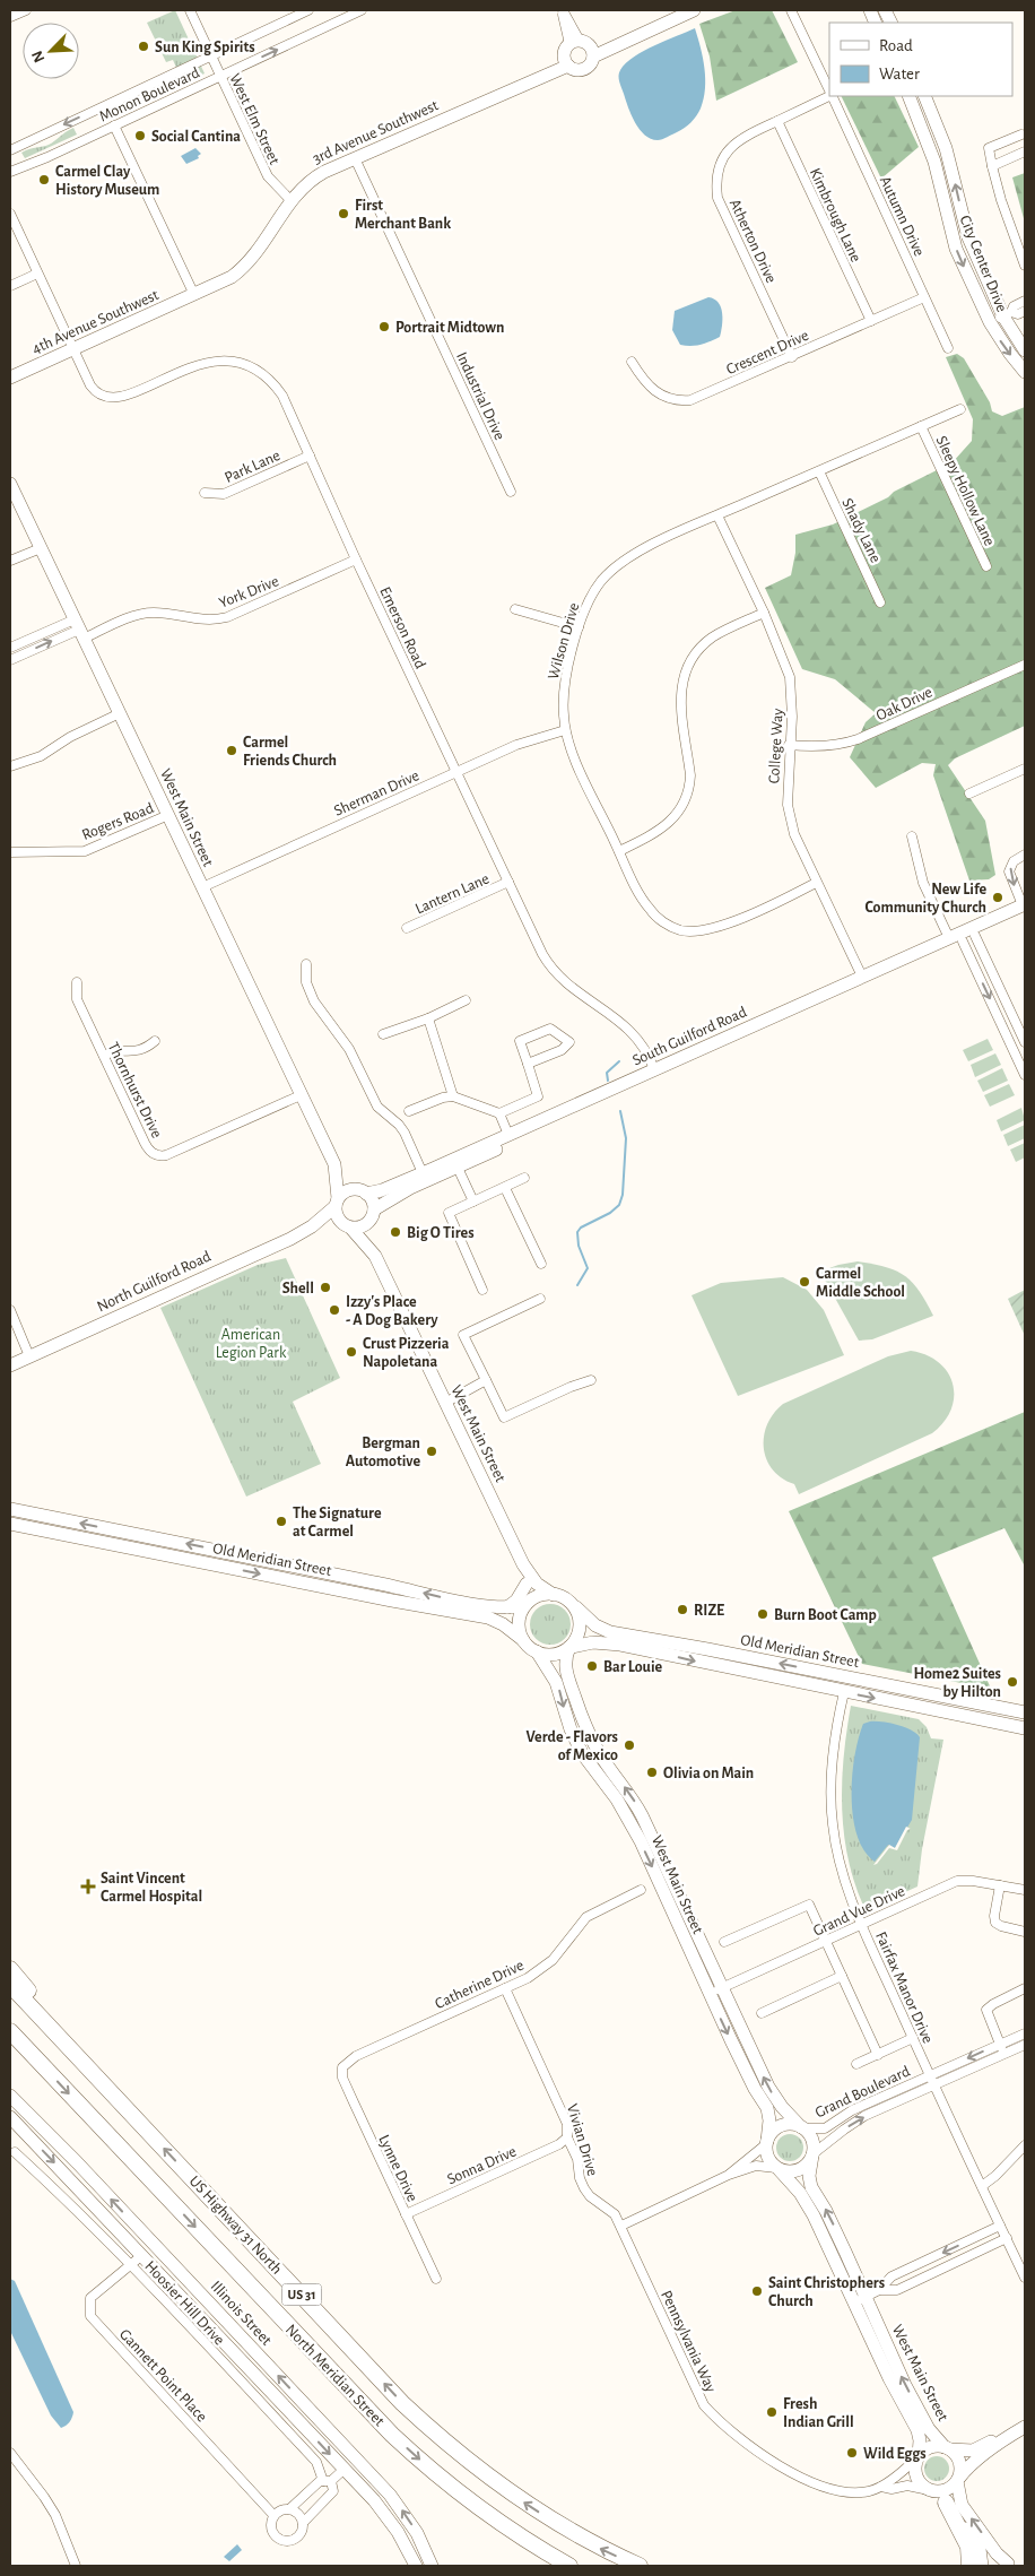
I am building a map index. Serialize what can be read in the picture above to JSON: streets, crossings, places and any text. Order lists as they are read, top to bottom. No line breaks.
{"streets":{"highway":["US Highway 31 North","US 31","North Meridian Street"],"main road":["3rd Avenue Southwest","City Center Drive","4th Avenue Southwest","West Main Street","South Guilford Road","North Guilford Road","Old Meridian Street","Illinois Street"],"street":["Monon Boulevard","West Elm Street","Kimbrough Lane","Autumn Drive","Atherton Drive","Crescent Drive","Industrial Drive","Park Lane","Sleepy Hollow Lane","Shady Lane","York Drive","Emerson Road","Wilson Drive","Oak Drive","College Way","Sherman Drive","Rogers Road","Lantern Lane","Thornhurst Drive","Grand Vue Drive","Catherine Drive","Fairfax Manor Drive","Grand Boulevard","Vivian Drive","Sonna Drive","Lynne Drive","Hoosier Hill Drive","Pennsylvania Way","Gannett Point Place"]},"crossings":[["Monon Boulevard","West Elm Street"],["West Elm Street","3rd Avenue Southwest"],["3rd Avenue Southwest","4th Avenue Southwest"],["3rd Avenue Southwest","Industrial Drive"],["Kimbrough Lane","Atherton Drive"],["Kimbrough Lane","Crescent Drive"],["Autumn Drive","Crescent Drive"],["Atherton Drive","Crescent Drive"],["4th Avenue Southwest","Emerson Road"],["Park Lane","Emerson Road"],["Sleepy Hollow Lane","Wilson Drive"],["Shady Lane","Wilson Drive"],["York Drive","Emerson Road"],["York Drive","West Main Street"],["Emerson Road","Sherman Drive"],["Emerson Road","Lantern Lane"],["Emerson Road","South Guilford Road"],["Wilson Drive","College Way"],["Wilson Drive","Sherman Drive"],["Oak Drive","College Way"],["College Way","South Guilford Road"],["Sherman Drive","West Main Street"],["West Main Street","Rogers Road"],["West Main Street","South Guilford Road"],["West Main Street","Thornhurst Drive"],["West Main Street","North Guilford Road"],["West Main Street","Old Meridian Street"],["West Main Street","Grand Vue Drive"],["West Main Street","Grand Boulevard"],["West Main Street","Pennsylvania Way"],["South Guilford Road","North Guilford Road"],["Old Meridian Street","Fairfax Manor Drive"],["Grand Vue Drive","Fairfax Manor Drive"],["Catherine Drive","Vivian Drive"],["Catherine Drive","Lynne Drive"],["Fairfax Manor Drive","Grand Boulevard"],["Vivian Drive","Sonna Drive"],["Vivian Drive","Pennsylvania Way"],["Sonna Drive","Lynne Drive"],["Hoosier Hill Drive","Gannett Point Place"],["Illinois Street","Gannett Point Place"]],"one_way":["US Highway 31 North","North Meridian Street"],"parks":["American Legion Park"],"places":{"other":["Sun King Spirits","Social Cantina","Carmel Clay History Museum","First Merchant Bank","Portrait Midtown","Carmel Friends Church","New Life Community Church","Big O Tires","Carmel Middle School","Shell","Izzy's Place - A Dog Bakery","Crust Pizzeria Napoletana","Bergman Automotive","The Signature at Carmel","RIZE","Burn Boot Camp","Bar Louie","Home2 Suites by Hilton","Verde - Flavors of Mexico","Olivia on Main","Saint Christophers Church","Fresh Indian Grill","Wild Eggs"],"health":["Saint Vincent Carmel Hospital"]},"legend":["Road","Water"],"north":"bottom left"}
